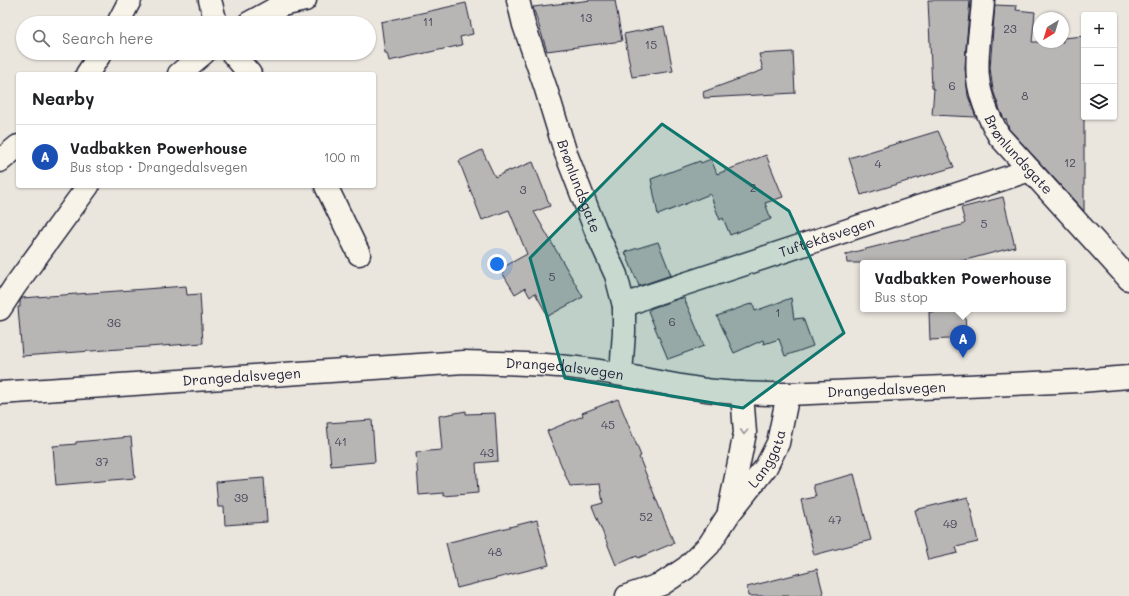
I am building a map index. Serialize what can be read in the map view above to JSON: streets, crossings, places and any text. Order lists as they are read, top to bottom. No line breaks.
{"streets":{"street":["Brønlundsgate","Tuftekåsvegen","Drangedalsvegen","Langgata"]},"crossings":[["Brønlundsgate","Tuftekåsvegen"],["Brønlundsgate","Drangedalsvegen"],["Drangedalsvegen","Langgata"]],"house_numbers":["13","11","23","15","6","8","12","4","2","3","5","5","1","6","36","45","41","43","37","39","52","47","49","48"],"north":"bottom left","page":{"map_buttons":["+","−"],"search":"Search here","heading":"Nearby","list":[{"mark":"A","name":"Vadbakken Powerhouse","note":"Bus stop · Drangedalsvegen","value":"100 m"}],"popup":["Vadbakken Powerhouse","Bus stop"],"pins":"A"}}
